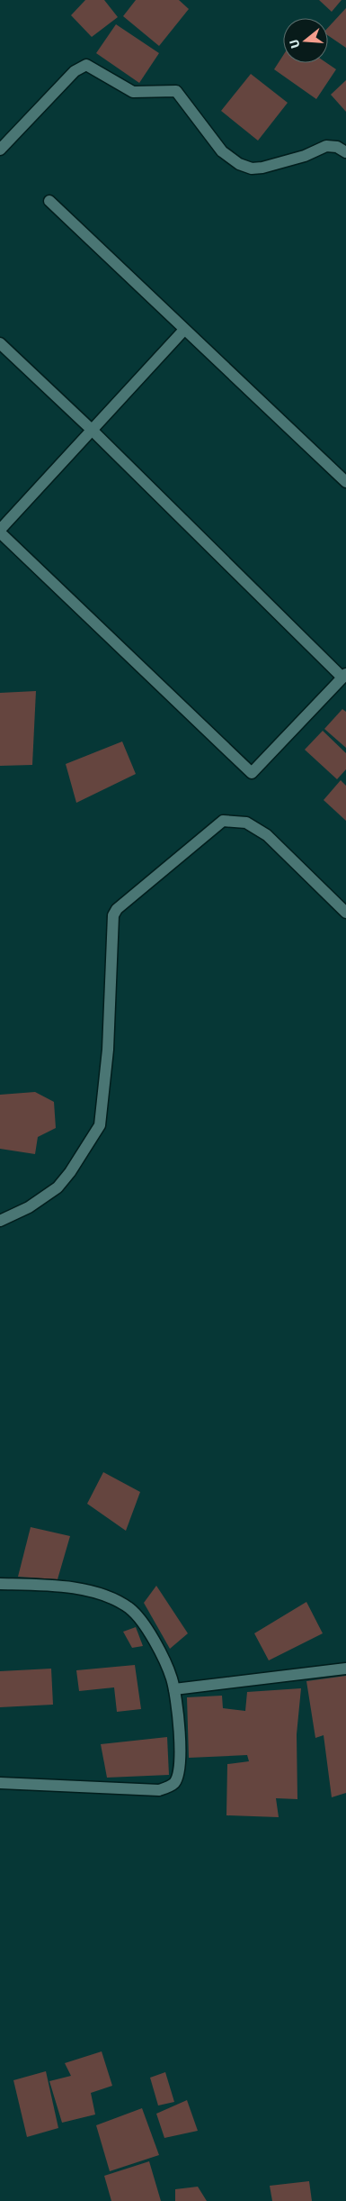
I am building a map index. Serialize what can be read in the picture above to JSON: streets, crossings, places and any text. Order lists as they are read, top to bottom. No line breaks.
{"north":"left"}
